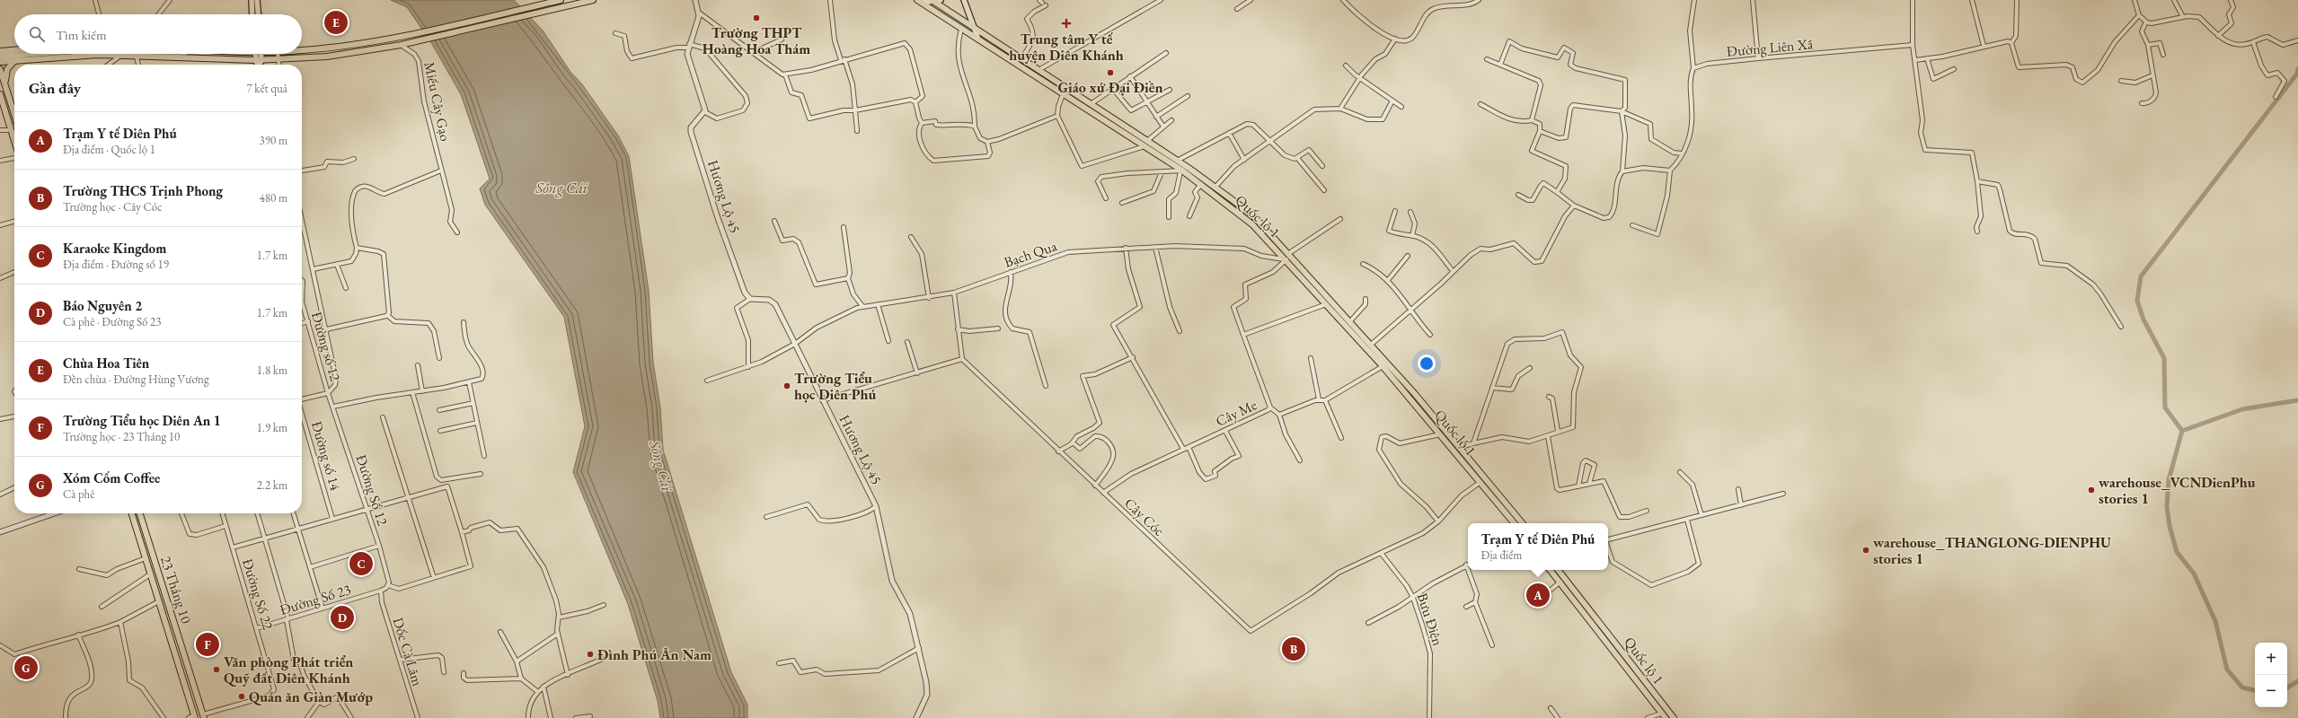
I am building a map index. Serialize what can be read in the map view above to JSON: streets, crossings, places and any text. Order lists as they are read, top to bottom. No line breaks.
{"streets":{"main road":["Quốc lộ 1","23 Tháng 10"],"street":["Đường Liên Xã","Miếu Cây Gạo","Hương Lộ 45","Bạch Qua","Đường số 12","Cây Me","Đường số 14","Đường Số 12","Cây Cóc","Đường Số 22","Đường Số 23","Bưu Điện","Dốc Cà Lăm"]},"crossings":[["Hương Lộ 45","Bạch Qua"],["Quốc lộ 1","Bạch Qua"],["Quốc lộ 1","Cây Me"],["Bạch Qua","Cây Me"],["Đường số 12","Đường Số 12"],["Cây Me","Cây Cóc"],["Cây Cóc","Bưu Điện"],["23 Tháng 10","Đường Số 22"],["Đường Số 22","Đường Số 23"],["Đường Số 23","Dốc Cà Lăm"]],"water":["Sông Cái"],"places":{"other":["Trường THPT Hoàng Hoa Thám","Giáo xứ Đại Điền","Trường Tiểu học Diên Phú","warehouse_VCNDienPhu stories 1","warehouse_THANGLONG-DIENPHU stories 1","Đình Phú Ân Nam","Văn phòng Phát triển Quỹ đất Diên Khánh","Quán ăn Giàn Mướp"],"health":["Trung tâm Y tế huyện Diên Khánh"]},"page":{"pins":["E","C","A","D","F","B","G"],"search":"Tìm kiếm","heading":["Gần đây","7 kết quả"],"list":[{"mark":"A","name":"Trạm Y tế Diên Phú","note":"Địa điểm · Quốc lộ 1","value":"390 m"},{"mark":"B","name":"Trường THCS Trịnh Phong","note":"Trường học · Cây Cóc","value":"480 m"},{"mark":"C","name":"Karaoke Kingdom","note":"Địa điểm · Đường số 19","value":"1.7 km"},{"mark":"D","name":"Báo Nguyên 2","note":"Cà phê · Đường Số 23","value":"1.7 km"},{"mark":"E","name":"Chùa Hoa Tiên","note":"Đền chùa · Đường Hùng Vương","value":"1.8 km"},{"mark":"F","name":"Trường Tiểu học Diên An 1","note":"Trường học · 23 Tháng 10","value":"1.9 km"},{"mark":"G","name":"Xóm Cốm Coffee","note":"Cà phê","value":"2.2 km"}],"popup":["Trạm Y tế Diên Phú","Địa điểm"],"map_buttons":["+","−"]}}
